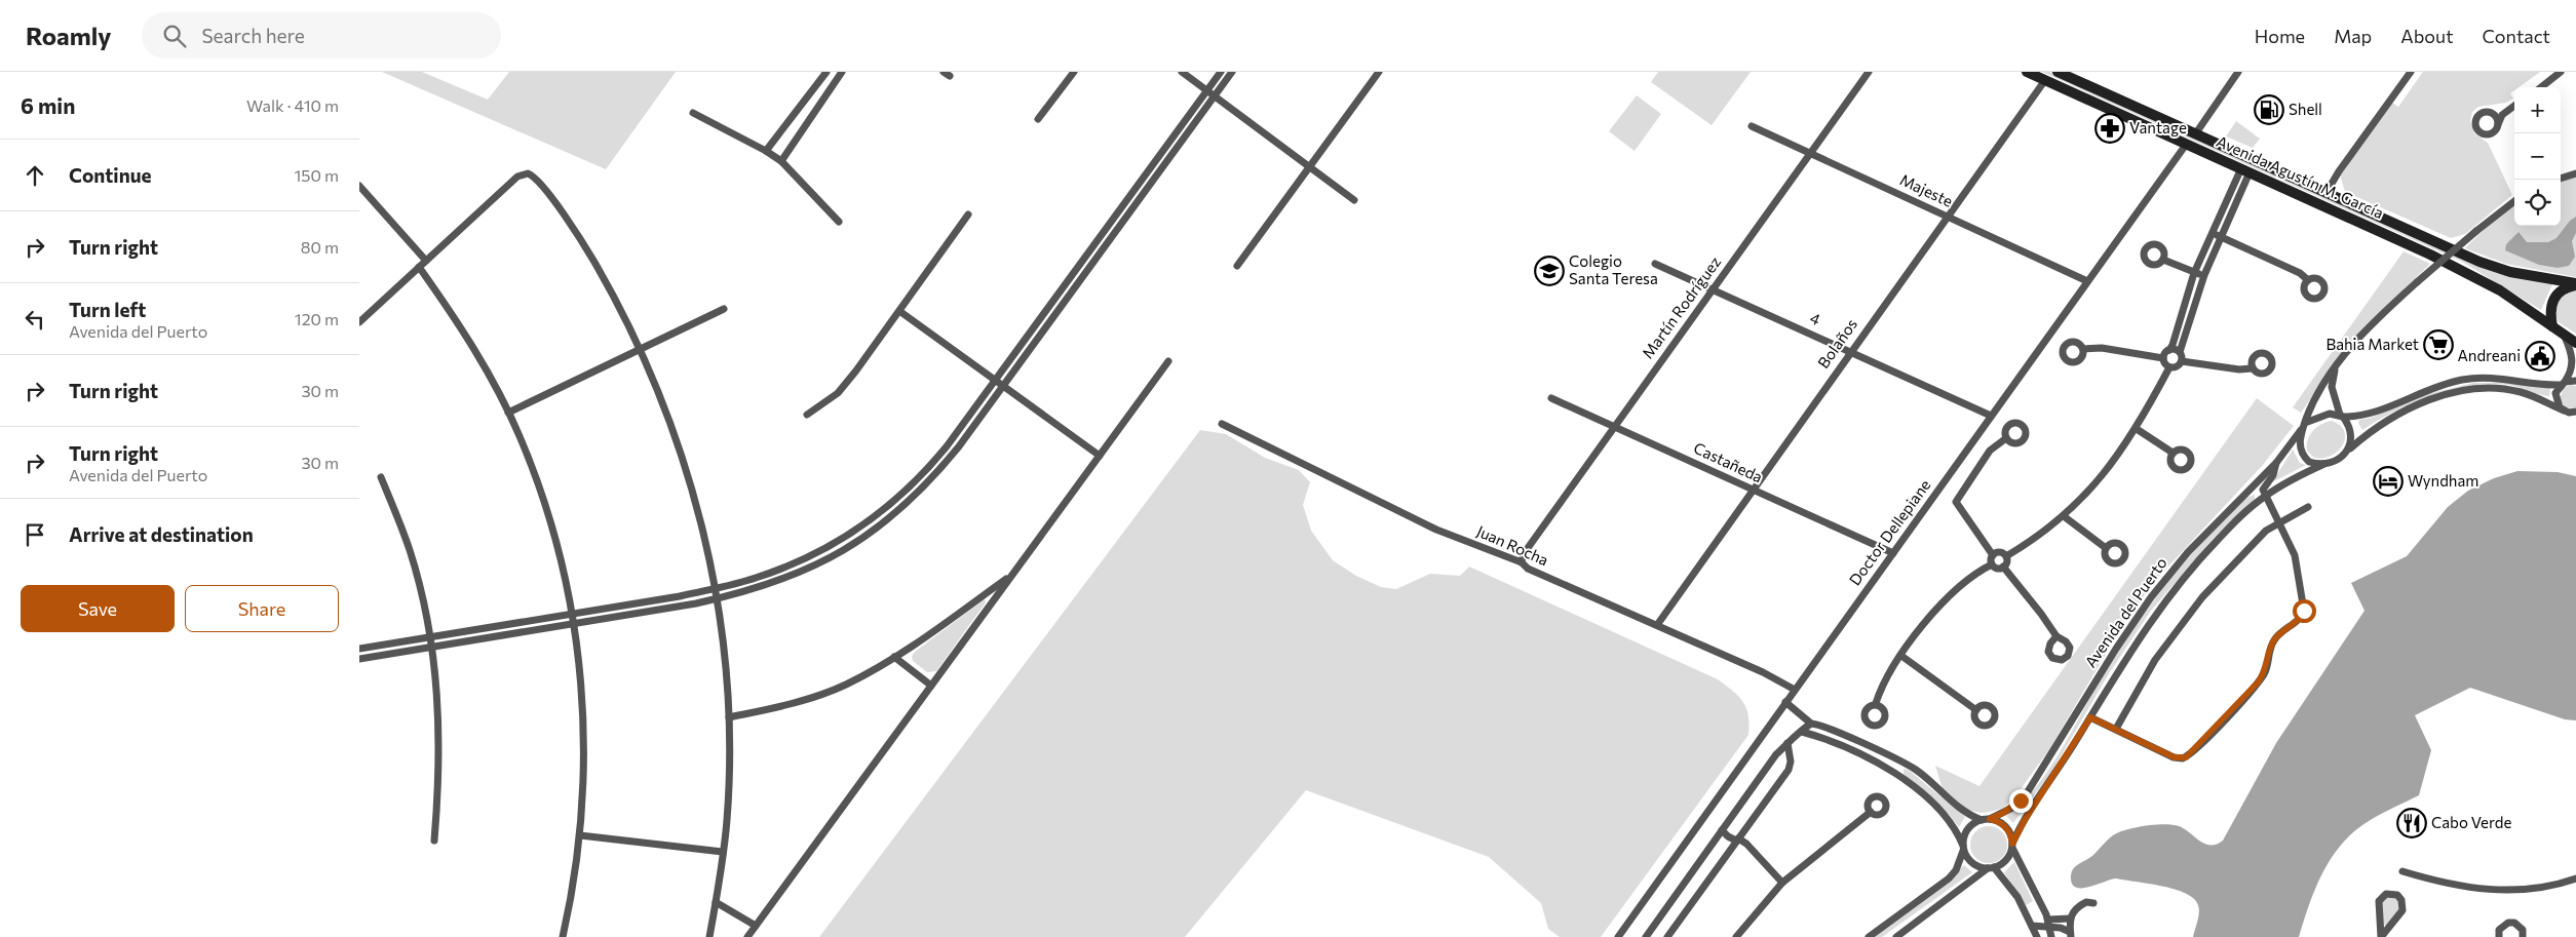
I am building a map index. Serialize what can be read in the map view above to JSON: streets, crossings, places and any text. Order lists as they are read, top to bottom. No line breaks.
{"streets":{"main road":["Avenida Agustín M. García"],"street":["Majeste","Martín Rodríguez","4","Bolaños","Castañeda","Doctor Dellepiane","Juan Rocha","Avenida del Puerto"]},"crossings":[["Avenida Agustín M. García","Bolaños"],["Avenida Agustín M. García","Doctor Dellepiane"],["Majeste","Martín Rodríguez"],["Majeste","Bolaños"],["Majeste","Doctor Dellepiane"],["Martín Rodríguez","4"],["Martín Rodríguez","Castañeda"],["Martín Rodríguez","Juan Rocha"],["4","Bolaños"],["4","Doctor Dellepiane"],["Bolaños","Castañeda"],["Bolaños","Juan Rocha"],["Castañeda","Doctor Dellepiane"],["Doctor Dellepiane","Juan Rocha"]],"places":{"fuel station":["Shell"],"pharmacy":["Vantage"],"school or university":["Colegio Santa Teresa"],"supermarket":["Bahia Market"],"public building":["Andreani"],"hotel":["Wyndham"],"restaurant":["Cabo Verde"]},"page":{"header":"Roamly","search":"Search here","nav":["Home","Map","About","Contact"],"heading":["6 min","Walk · 410 m"],"map_buttons":["+","−"],"list":[["Continue","150 m"],["Turn right","80 m"],["Turn left","Avenida del Puerto","120 m"],["Turn right","30 m"],["Turn right","Avenida del Puerto","30 m"],"Arrive at destination"],"buttons":["Save","Share"]}}
